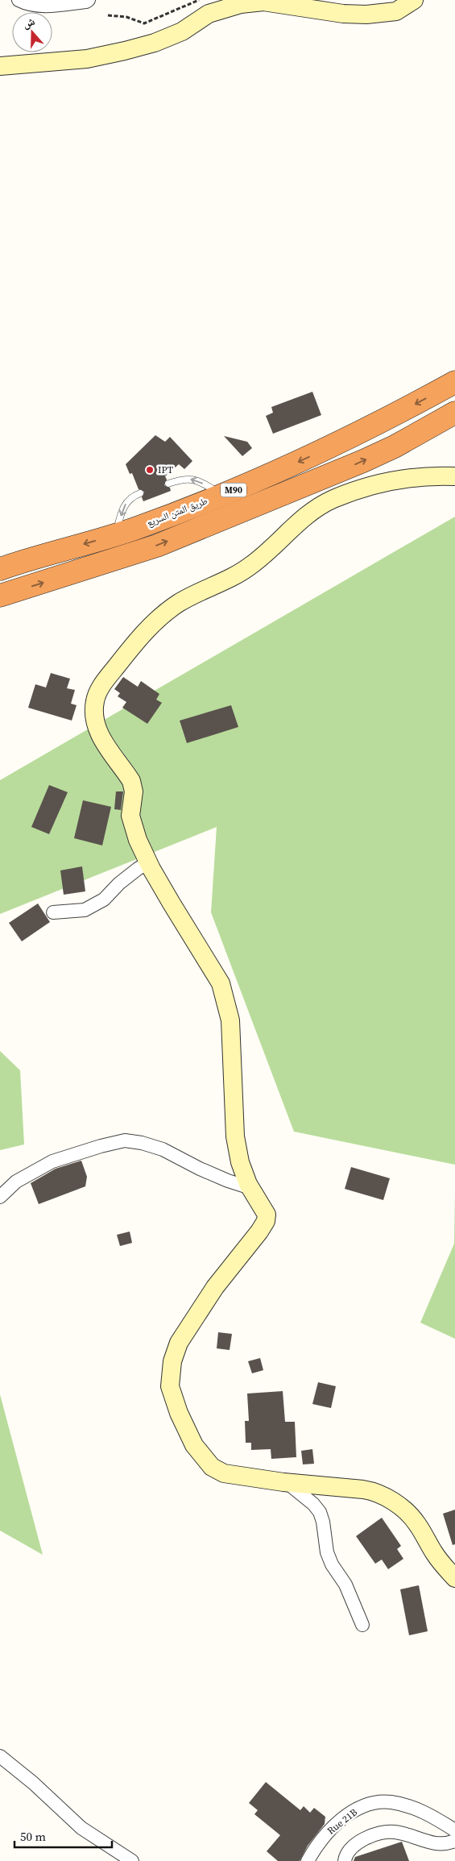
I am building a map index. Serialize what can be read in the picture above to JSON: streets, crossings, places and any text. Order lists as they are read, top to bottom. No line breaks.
{"streets":{"highway":["M90","طريق المتن السريع"],"street":["Rue 21B"]},"places":["IPT"],"scale_bar":"50 m","north":"top"}
